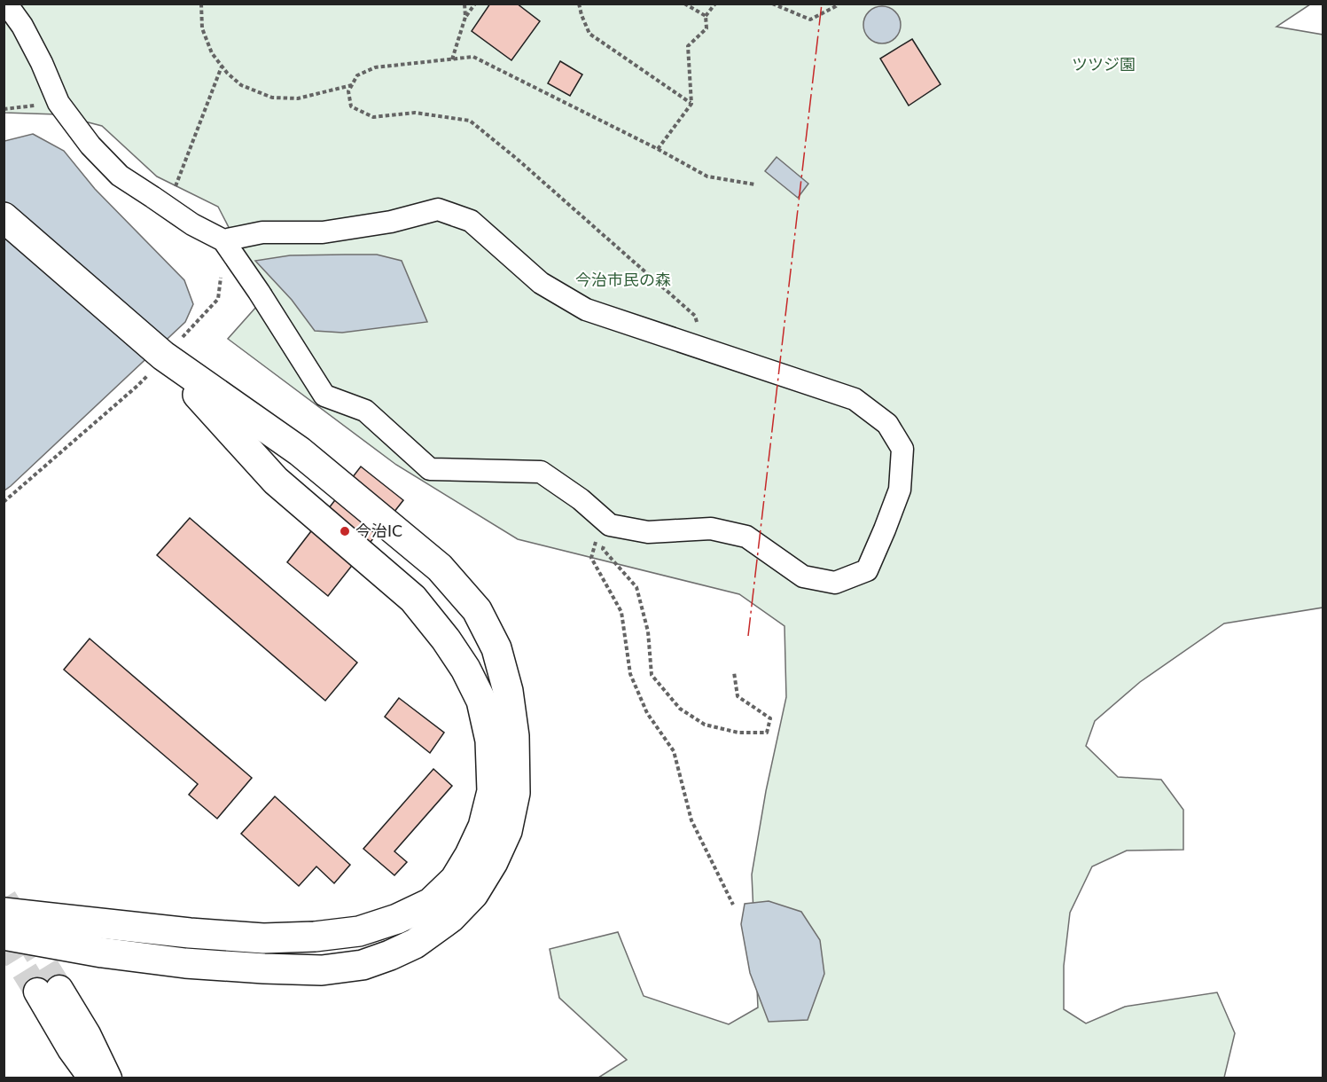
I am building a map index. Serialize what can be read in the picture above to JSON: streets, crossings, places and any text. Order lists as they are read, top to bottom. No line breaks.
{"parks":["ツツジ園","今治市民の森"],"places":["今治IC"]}
